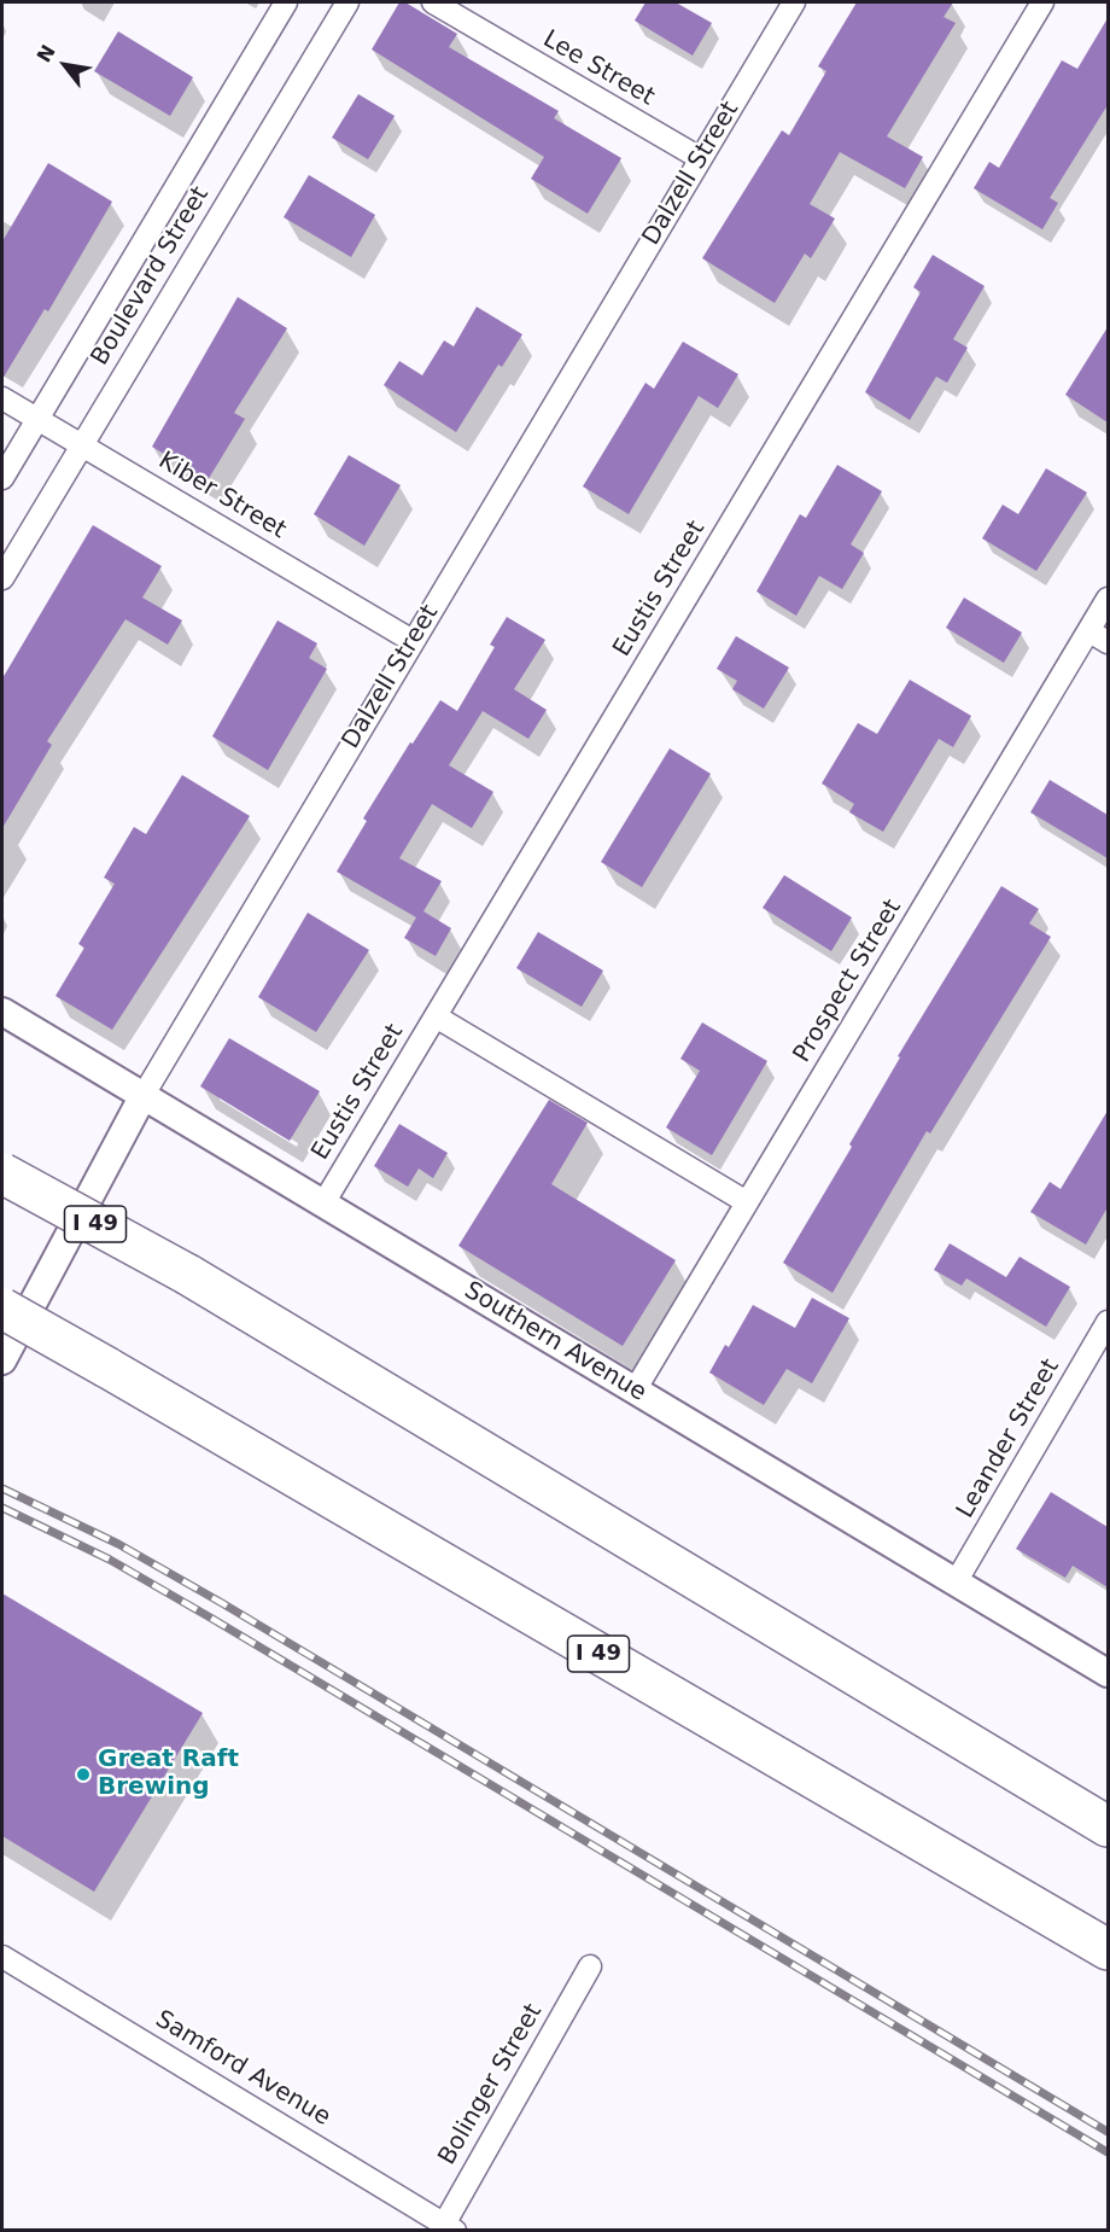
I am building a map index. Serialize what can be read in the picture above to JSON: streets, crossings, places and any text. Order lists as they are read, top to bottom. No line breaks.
{"streets":{"highway":["I 49"],"street":["Lee Street","Dalzell Street","Boulevard Street","Kiber Street","Eustis Street","Prospect Street","Southern Avenue","Leander Street","Samford Avenue","Bolinger Street"]},"crossings":[["Lee Street","Dalzell Street"],["Dalzell Street","Kiber Street"],["Dalzell Street","Southern Avenue"],["Boulevard Street","Kiber Street"],["Eustis Street","Southern Avenue"],["Prospect Street","Southern Avenue"],["Southern Avenue","Leander Street"],["Samford Avenue","Bolinger Street"]],"places":["Great Raft Brewing"],"north":"top left"}
